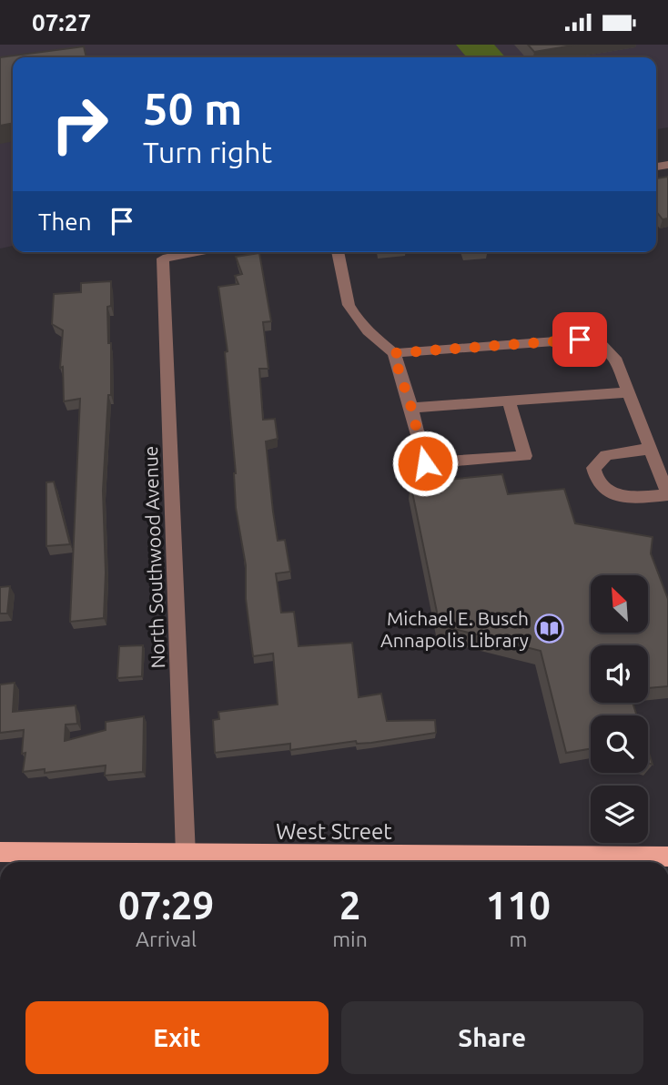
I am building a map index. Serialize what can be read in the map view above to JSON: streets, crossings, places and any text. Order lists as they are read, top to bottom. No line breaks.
{"streets":{"main road":["West Street"],"street":["North Southwood Avenue"]},"crossings":[["North Southwood Avenue","West Street"]],"places":{"library":["Michael E. Busch Annapolis Library"]},"north":"top left","page":{"status":"07:27","turn":["50 m","Turn right"],"then":"Then","eta":["07:29","Arrival","2","min","110","m"],"buttons":["Exit","Share"]}}
